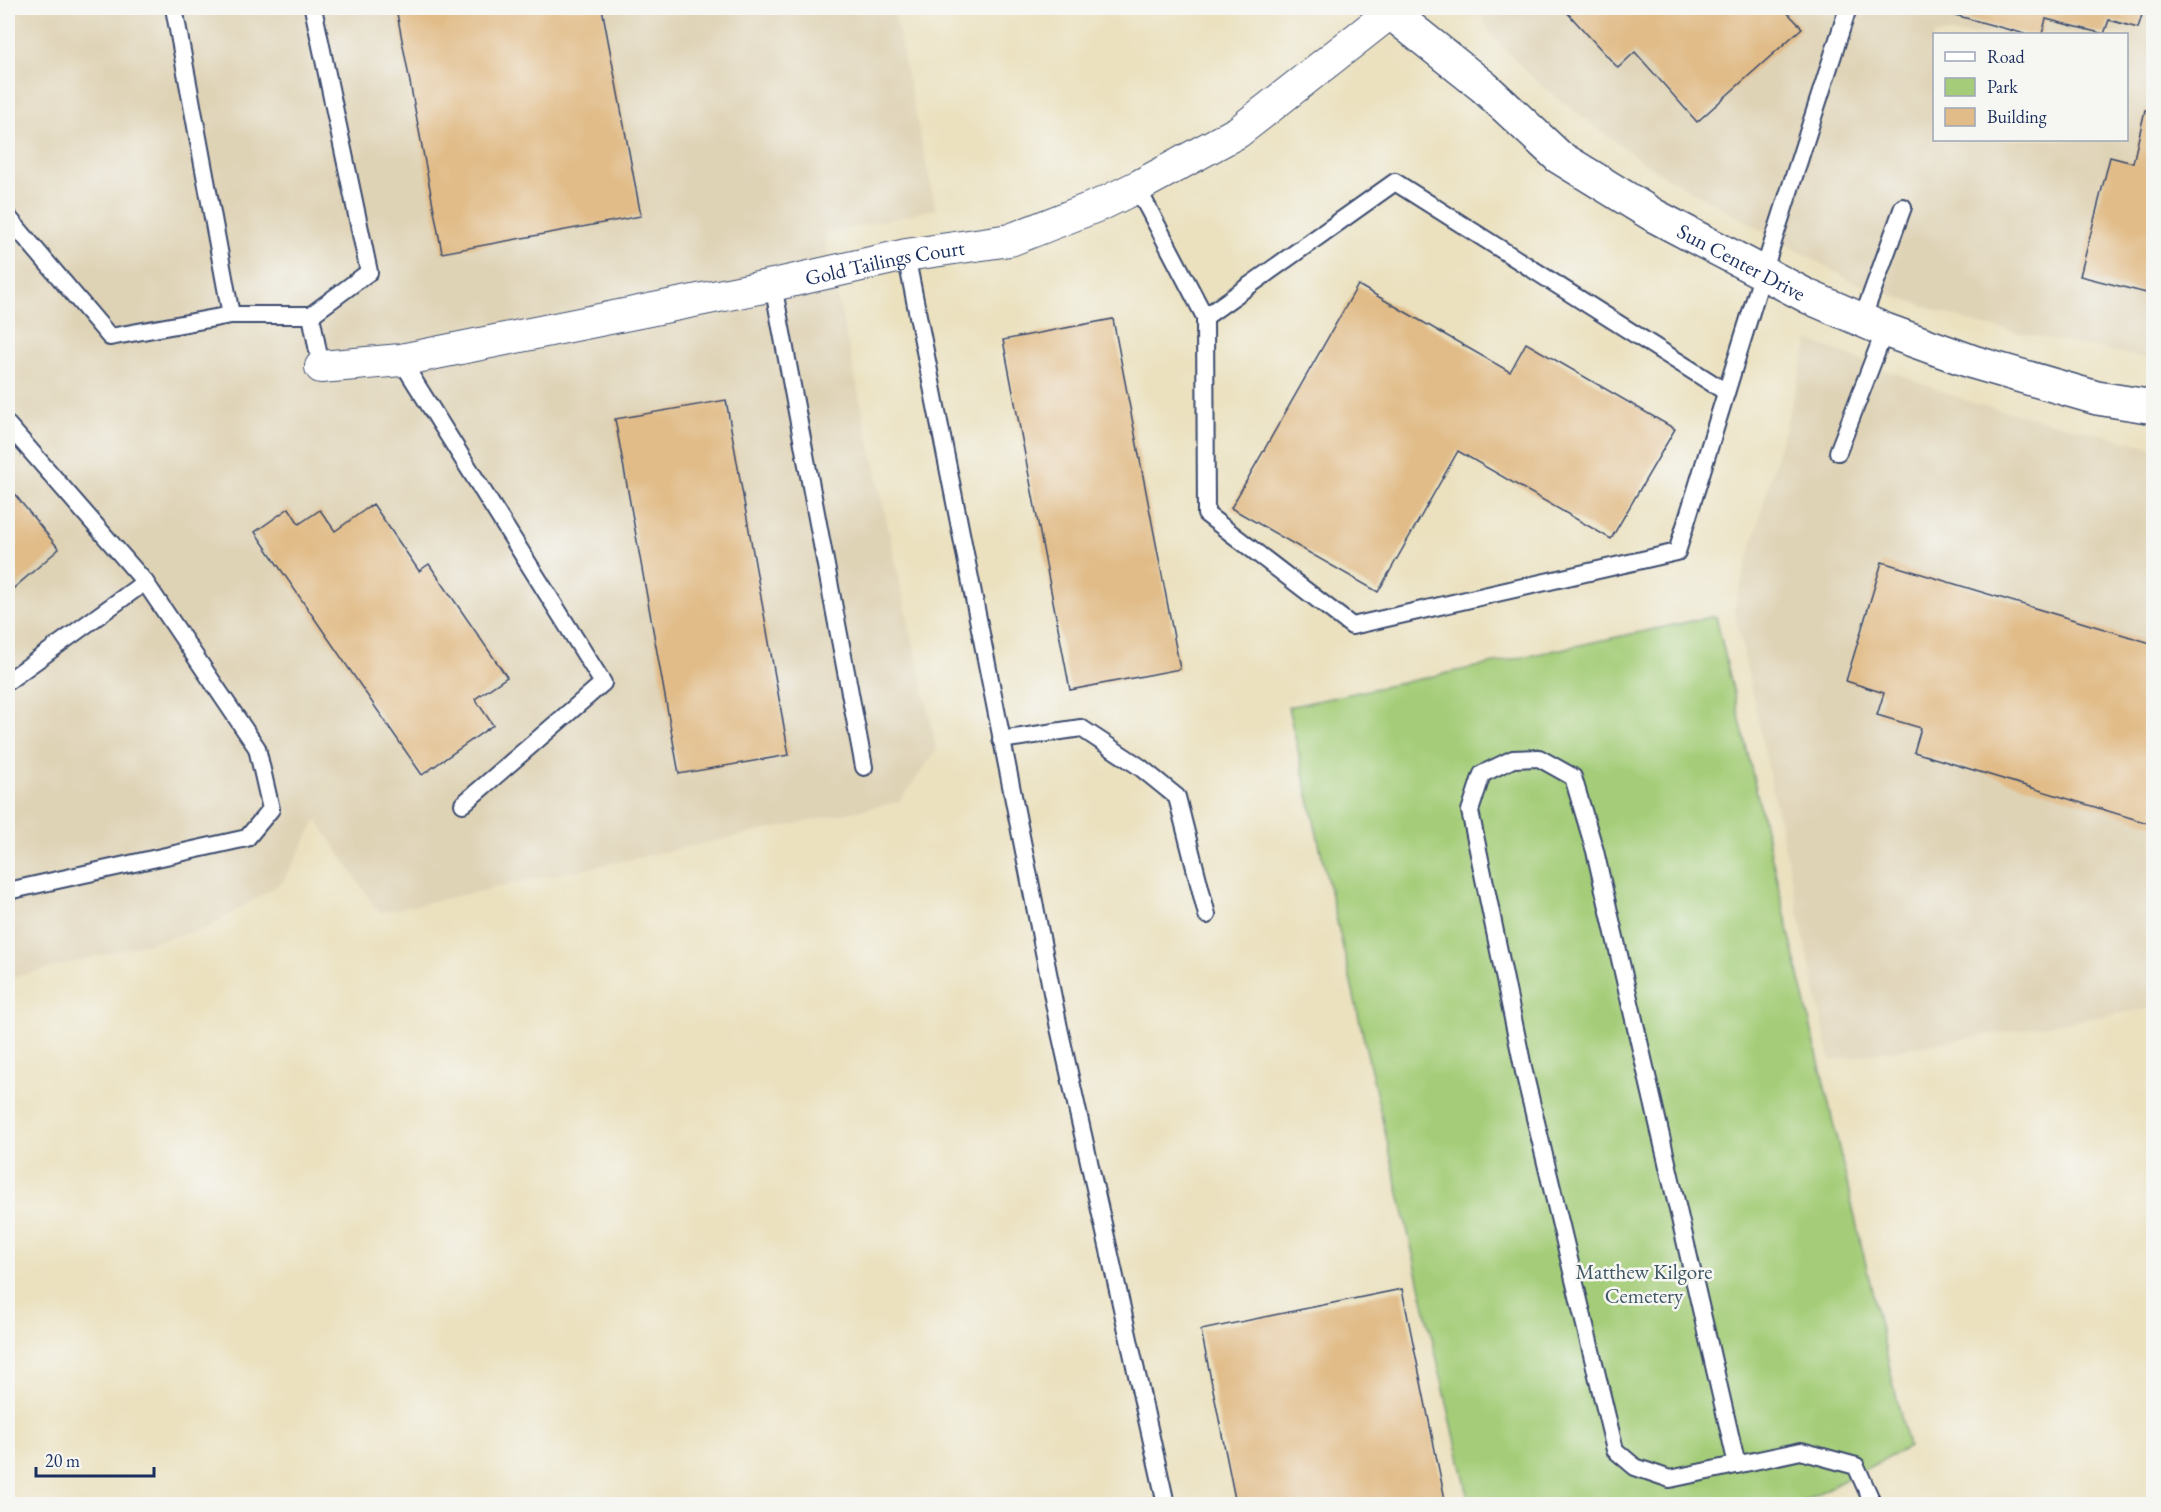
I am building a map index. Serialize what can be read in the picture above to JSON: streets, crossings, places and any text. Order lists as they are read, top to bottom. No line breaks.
{"streets":{"street":["Sun Center Drive","Gold Tailings Court"]},"crossings":[["Sun Center Drive","Gold Tailings Court"]],"parks":["Matthew Kilgore Cemetery"],"legend":["Road","Park","Building"],"scale_bar":"20 m"}
